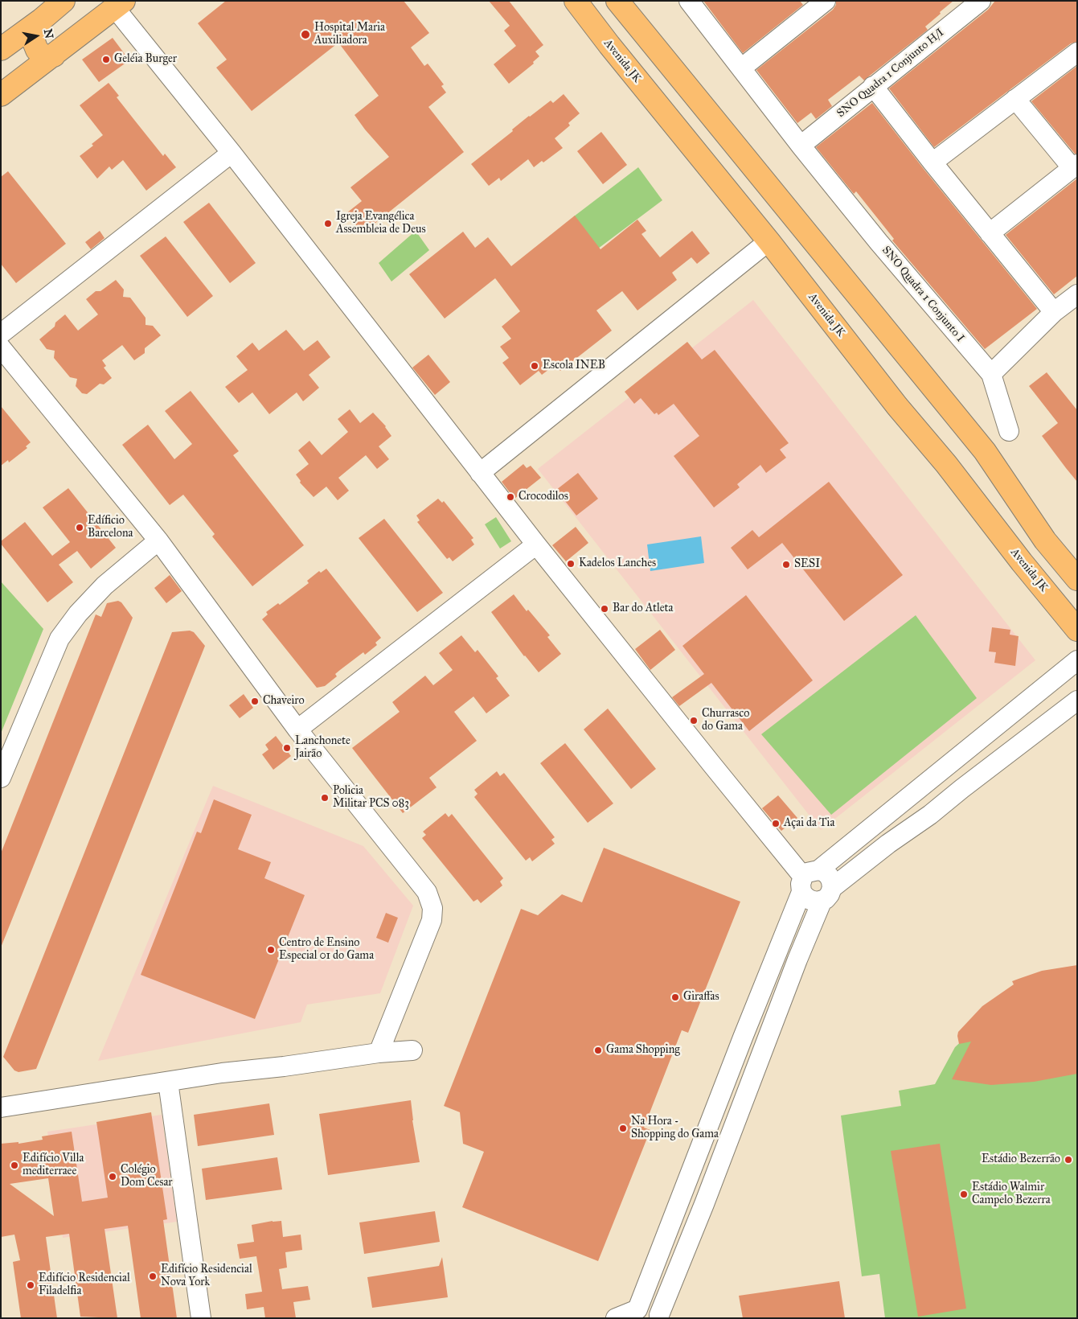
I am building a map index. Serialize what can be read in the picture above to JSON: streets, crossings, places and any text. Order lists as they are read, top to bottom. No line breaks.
{"streets":{"main road":["Avenida JK"],"street":["SNO Quadra 1 Conjunto H/I","SNO Quadra 1 Conjunto I"]},"crossings":[["SNO Quadra 1 Conjunto H/I","SNO Quadra 1 Conjunto I"]],"places":["Hospital Maria Auxiliadora","Geléia Burger","Igreja Evangélica Assembleia de Deus","Escola INEB","Crocodilos","Edíficio Barcelona","Kadelos Lanches","SESI","Bar do Atleta","Chaveiro","Churrasco do Gama","Lanchonete Jairão","Policia Militar PCS 083","Açai da Tia","Centro de Ensino Especial 01 do Gama","Giraffas","Gama Shopping","Na Hora - Shopping do Gama","Estádio Bezerrão","Edifício Villa mediterraee","Colégio Dom Cesar","Estádio Walmir Campelo Bezerra","Edifício Residencial Nova York","Edifício Residencial Filadelfia"],"north":"right"}
